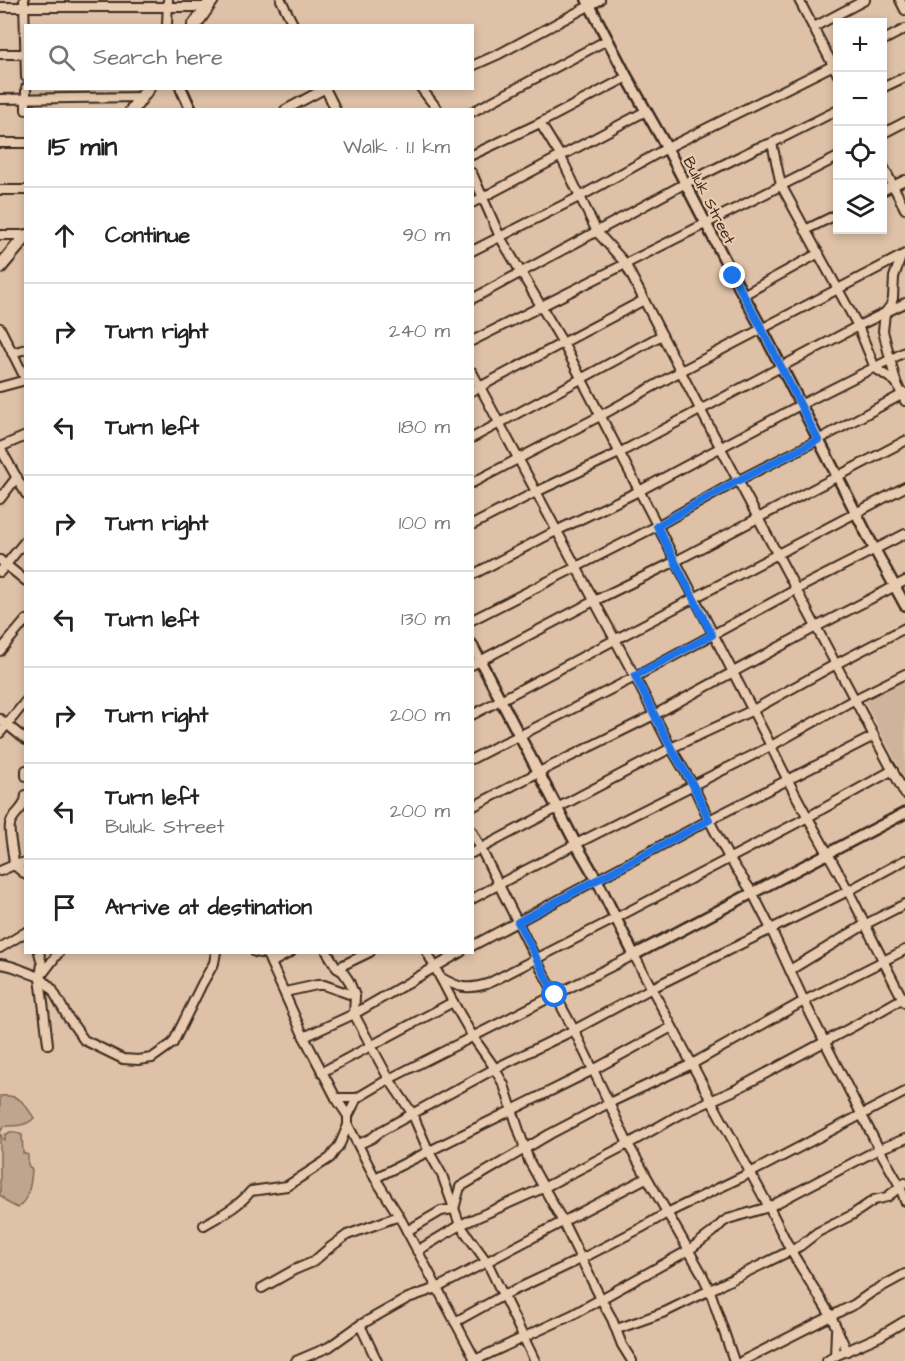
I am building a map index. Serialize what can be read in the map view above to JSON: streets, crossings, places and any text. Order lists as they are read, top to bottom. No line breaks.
{"streets":{"street":["Buluk Street"]},"page":{"map_buttons":["+","−"],"search":"Search here","heading":["15 min","Walk · 1.1 km"],"list":[["Continue","90 m"],["Turn right","240 m"],["Turn left","180 m"],["Turn right","100 m"],["Turn left","130 m"],["Turn right","200 m"],["Turn left","Buluk Street","200 m"],"Arrive at destination"]}}
